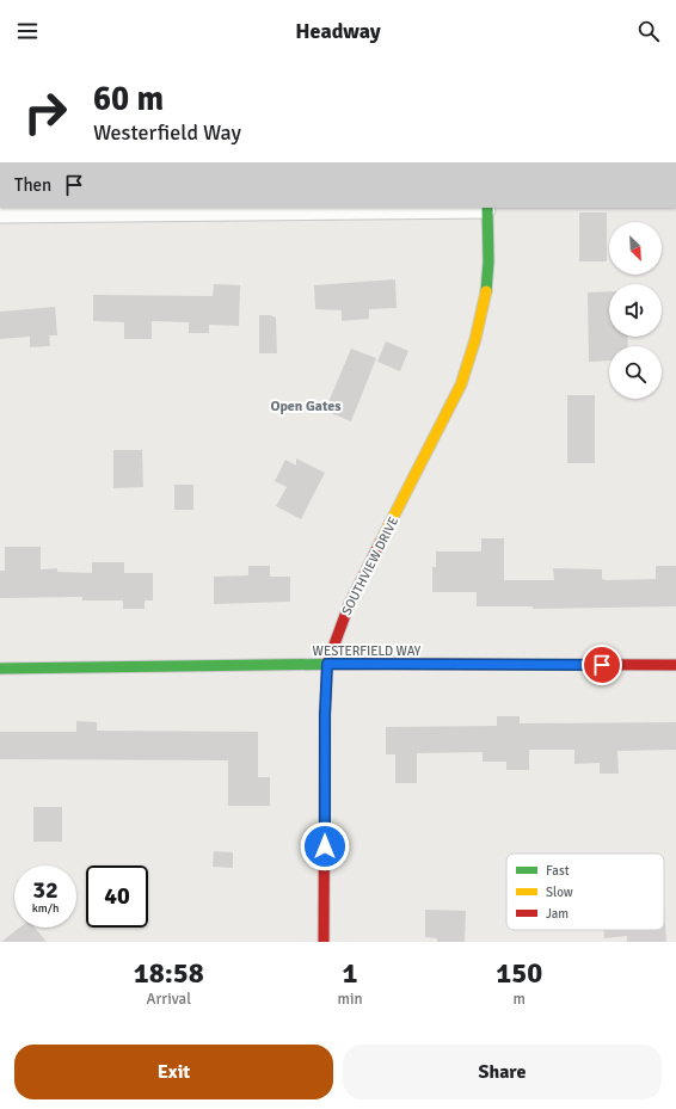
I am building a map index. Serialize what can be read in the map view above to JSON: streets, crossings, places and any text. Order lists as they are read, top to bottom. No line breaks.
{"streets":{"street":["SOUTHVIEW DRIVE","WESTERFIELD WAY"]},"crossings":[["SOUTHVIEW DRIVE","WESTERFIELD WAY"]],"districts":["Open Gates"],"legend":["Fast","Slow","Jam"],"north":"bottom right","page":{"header":"Headway","turn":["60 m","Westerfield Way"],"then":"Then","speed":"32 km/h","limit":"40","eta":["18:58","Arrival","1","min","150","m"],"buttons":["Exit","Share"]}}
